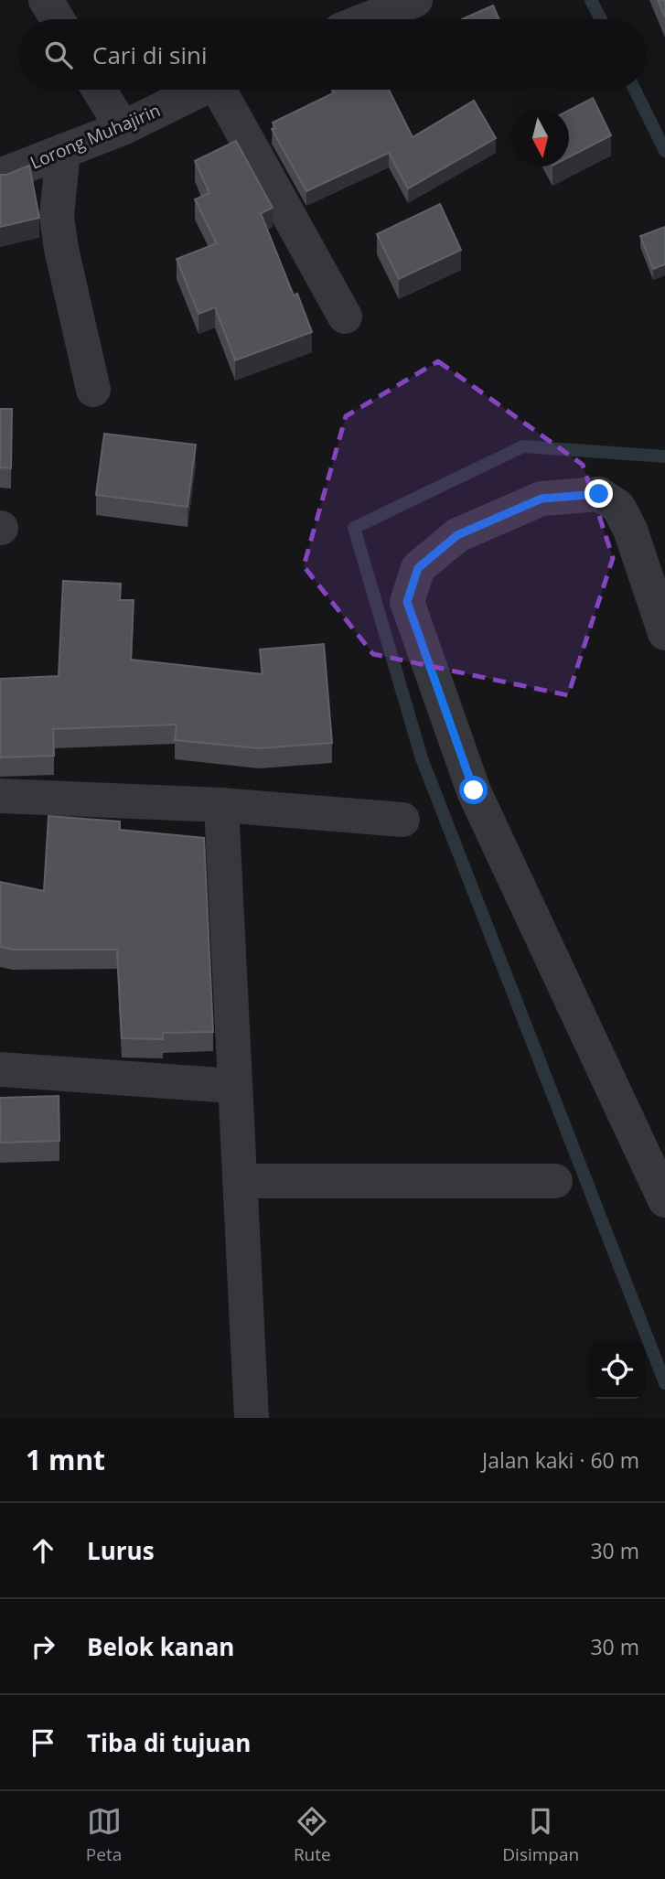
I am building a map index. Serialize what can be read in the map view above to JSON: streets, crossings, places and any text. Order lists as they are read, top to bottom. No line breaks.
{"streets":{"street":["Lorong Muhajirin"]},"north":"bottom","page":{"search":"Cari di sini","heading":["1 mnt","Jalan kaki · 60 m"],"list":[["Lurus","30 m"],["Belok kanan","30 m"],"Tiba di tujuan"],"nav":["Peta","Rute","Disimpan"]}}
